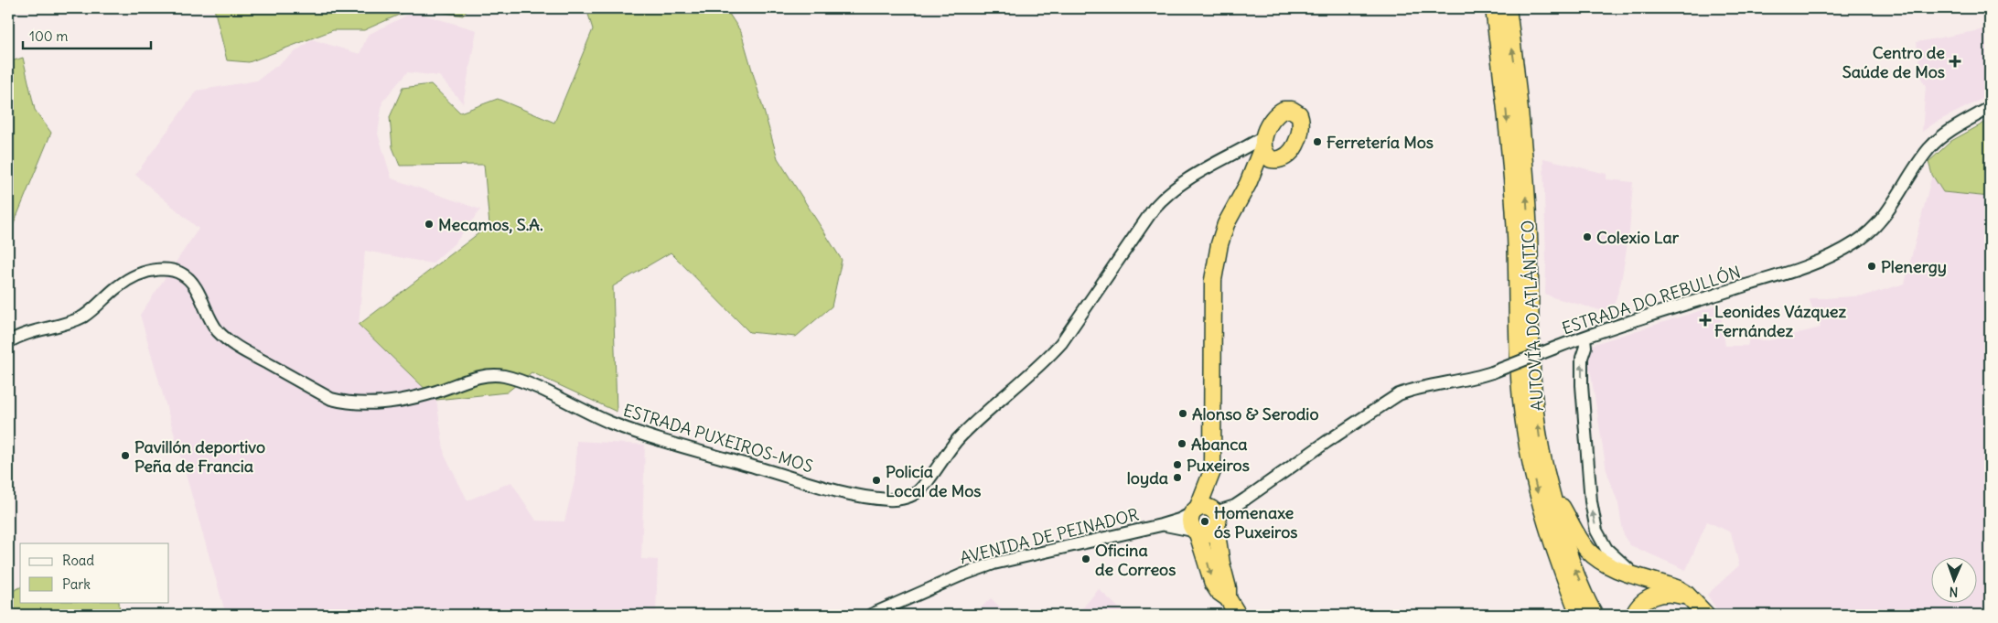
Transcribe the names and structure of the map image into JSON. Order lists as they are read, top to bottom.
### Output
{
  "streets": {
    "highway": ["AUTOVÍA DO ATLÁNTICO"],
    "street": ["ESTRADA DO REBULLÓN", "ESTRADA PUXEIROS-MOS", "AVENIDA DE PEINADOR"]
  },
  "crossings": [
    ["ESTRADA DO REBULLÓN", "AVENIDA DE PEINADOR"]
  ],
  "places": {
    "health": ["Centro de Saúde de Mos", "Leonides Vázquez Fernández"],
    "other": [
      "Ferretería Mos",
      "Mecamos, S.A.",
      "Colexio Lar",
      "Plenergy",
      "Alonso & Serodio",
      "Abanca",
      "Pavillón deportivo Peña de Francia",
      "Puxeiros",
      "loyda",
      "Policía Local de Mos",
      "Homenaxe ós Puxeiros",
      "Oficina de Correos"
    ]
  },
  "legend": ["Road", "Park"],
  "scale_bar": "100 m",
  "north": "bottom"
}
